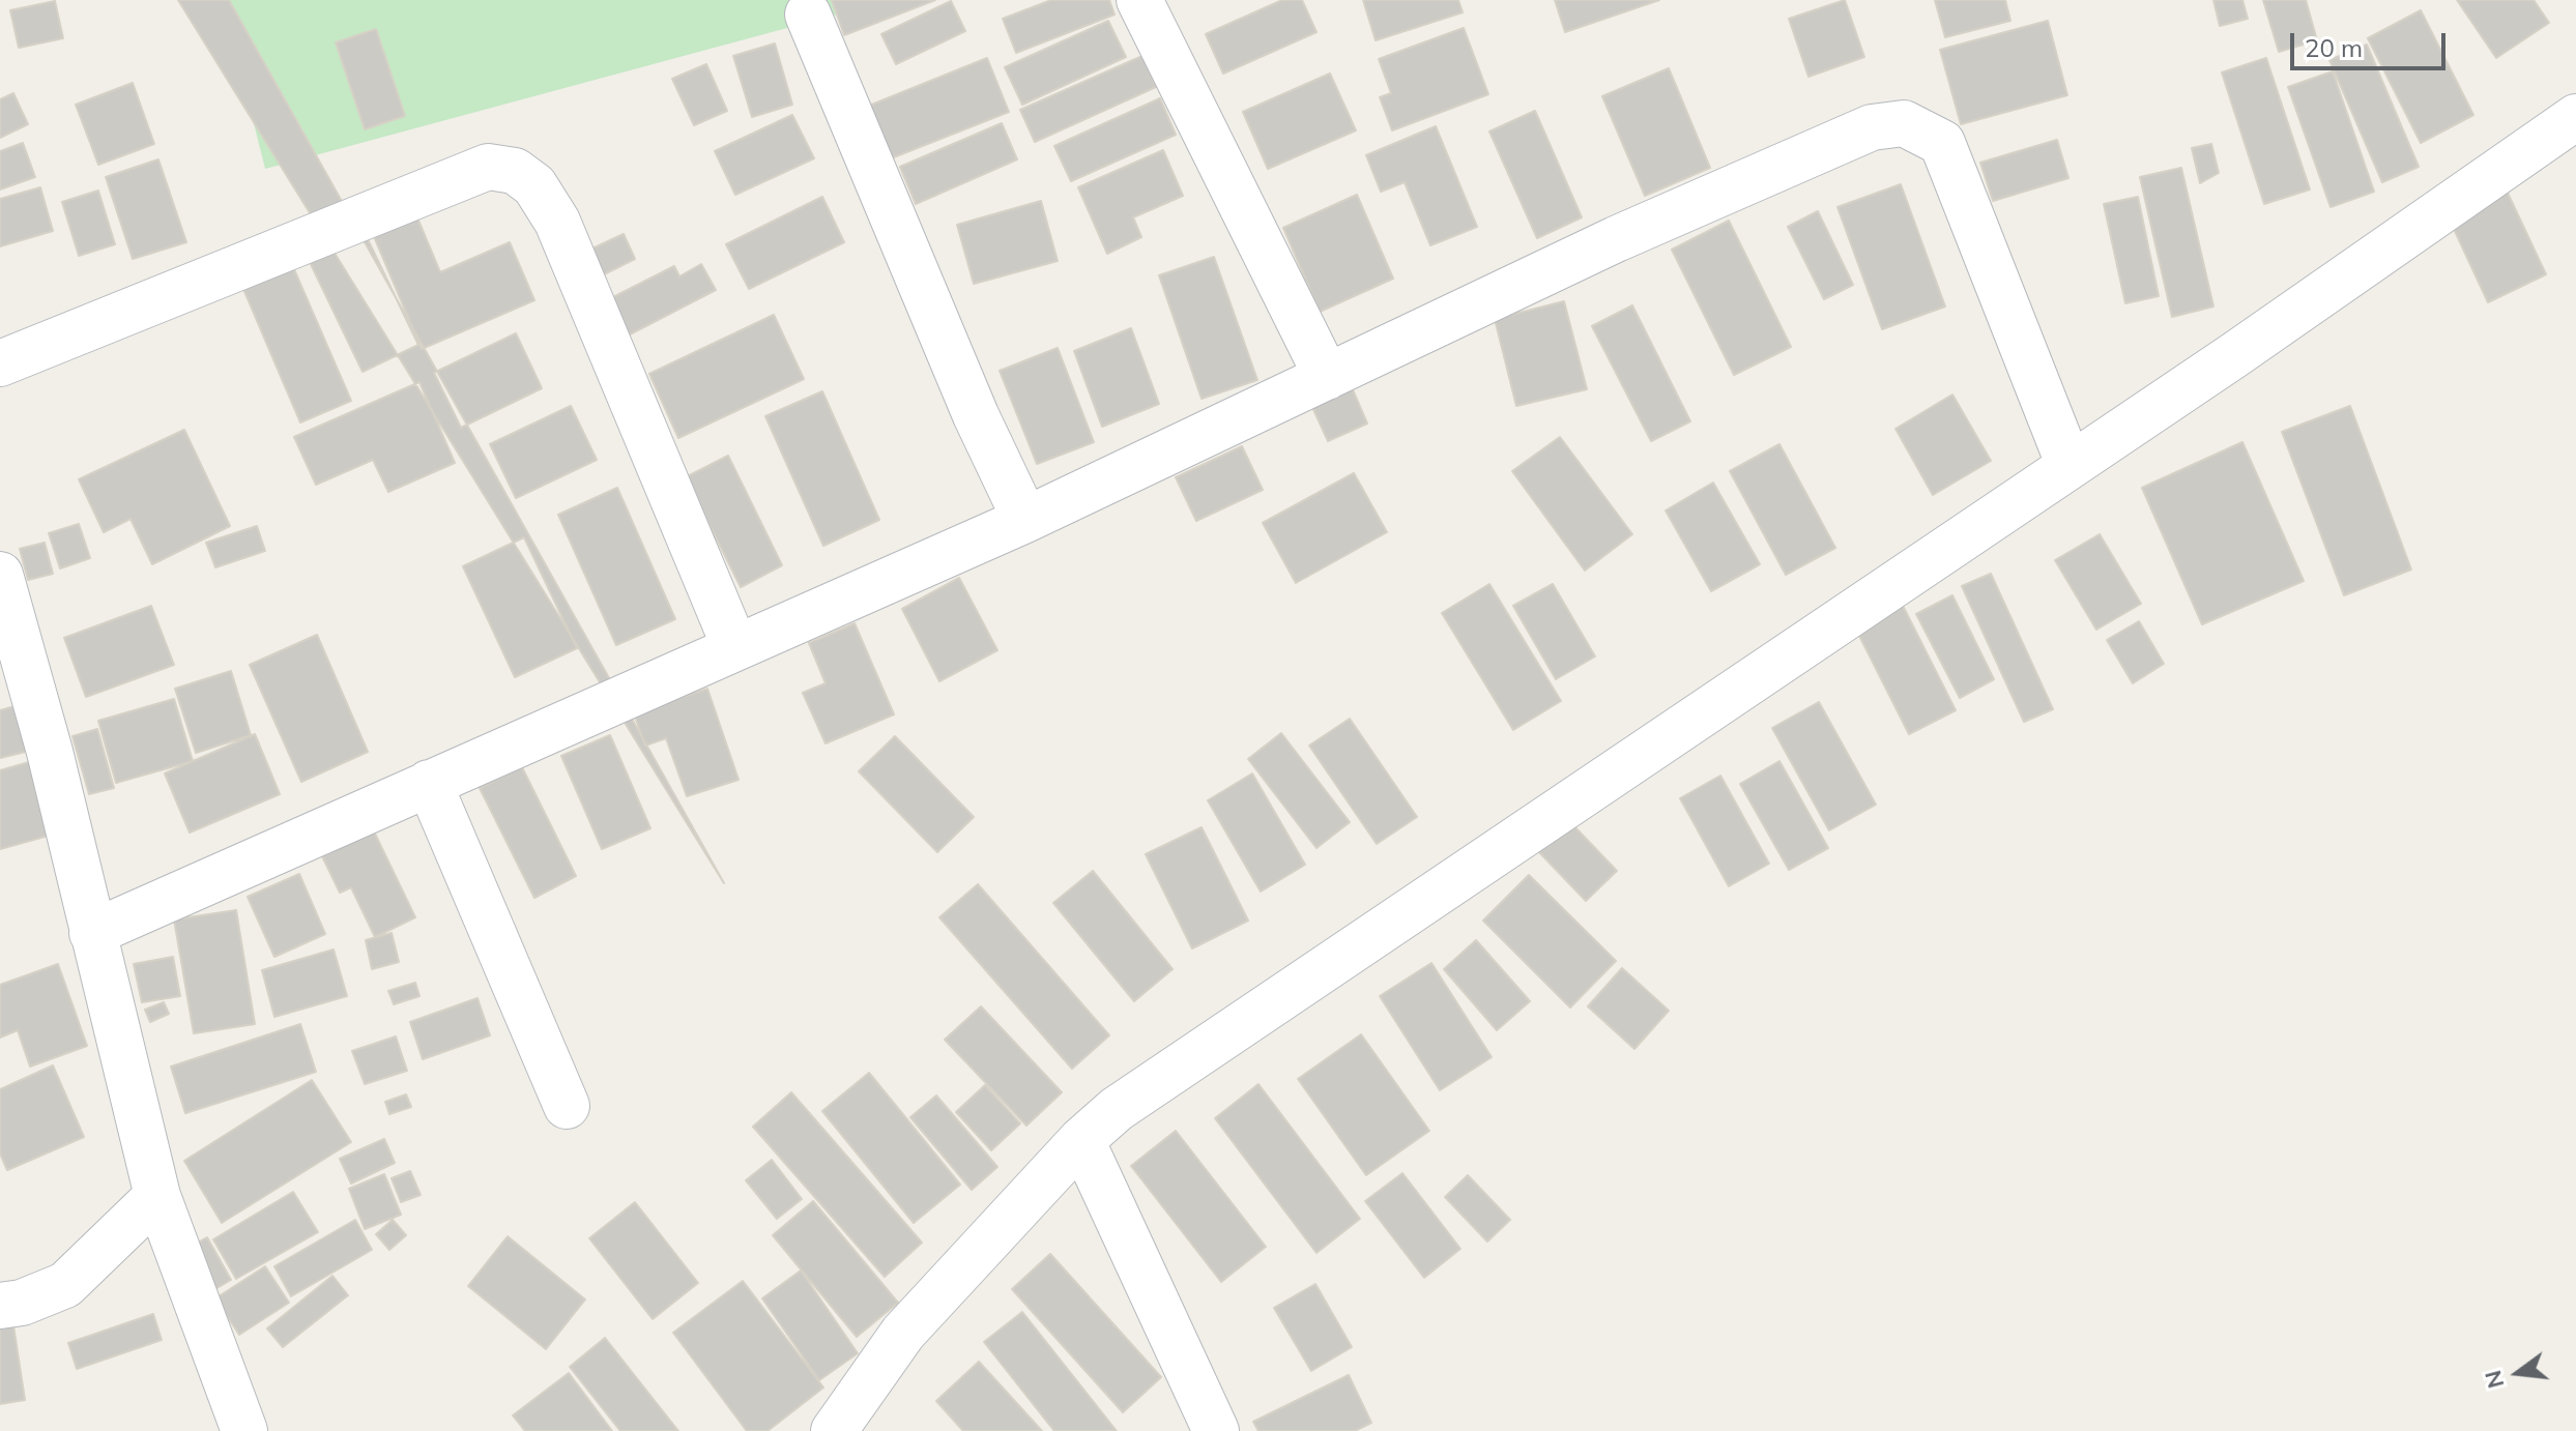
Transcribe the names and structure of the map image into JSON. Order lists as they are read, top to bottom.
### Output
{
  "scale_bar": "20 m",
  "north": "left"
}
